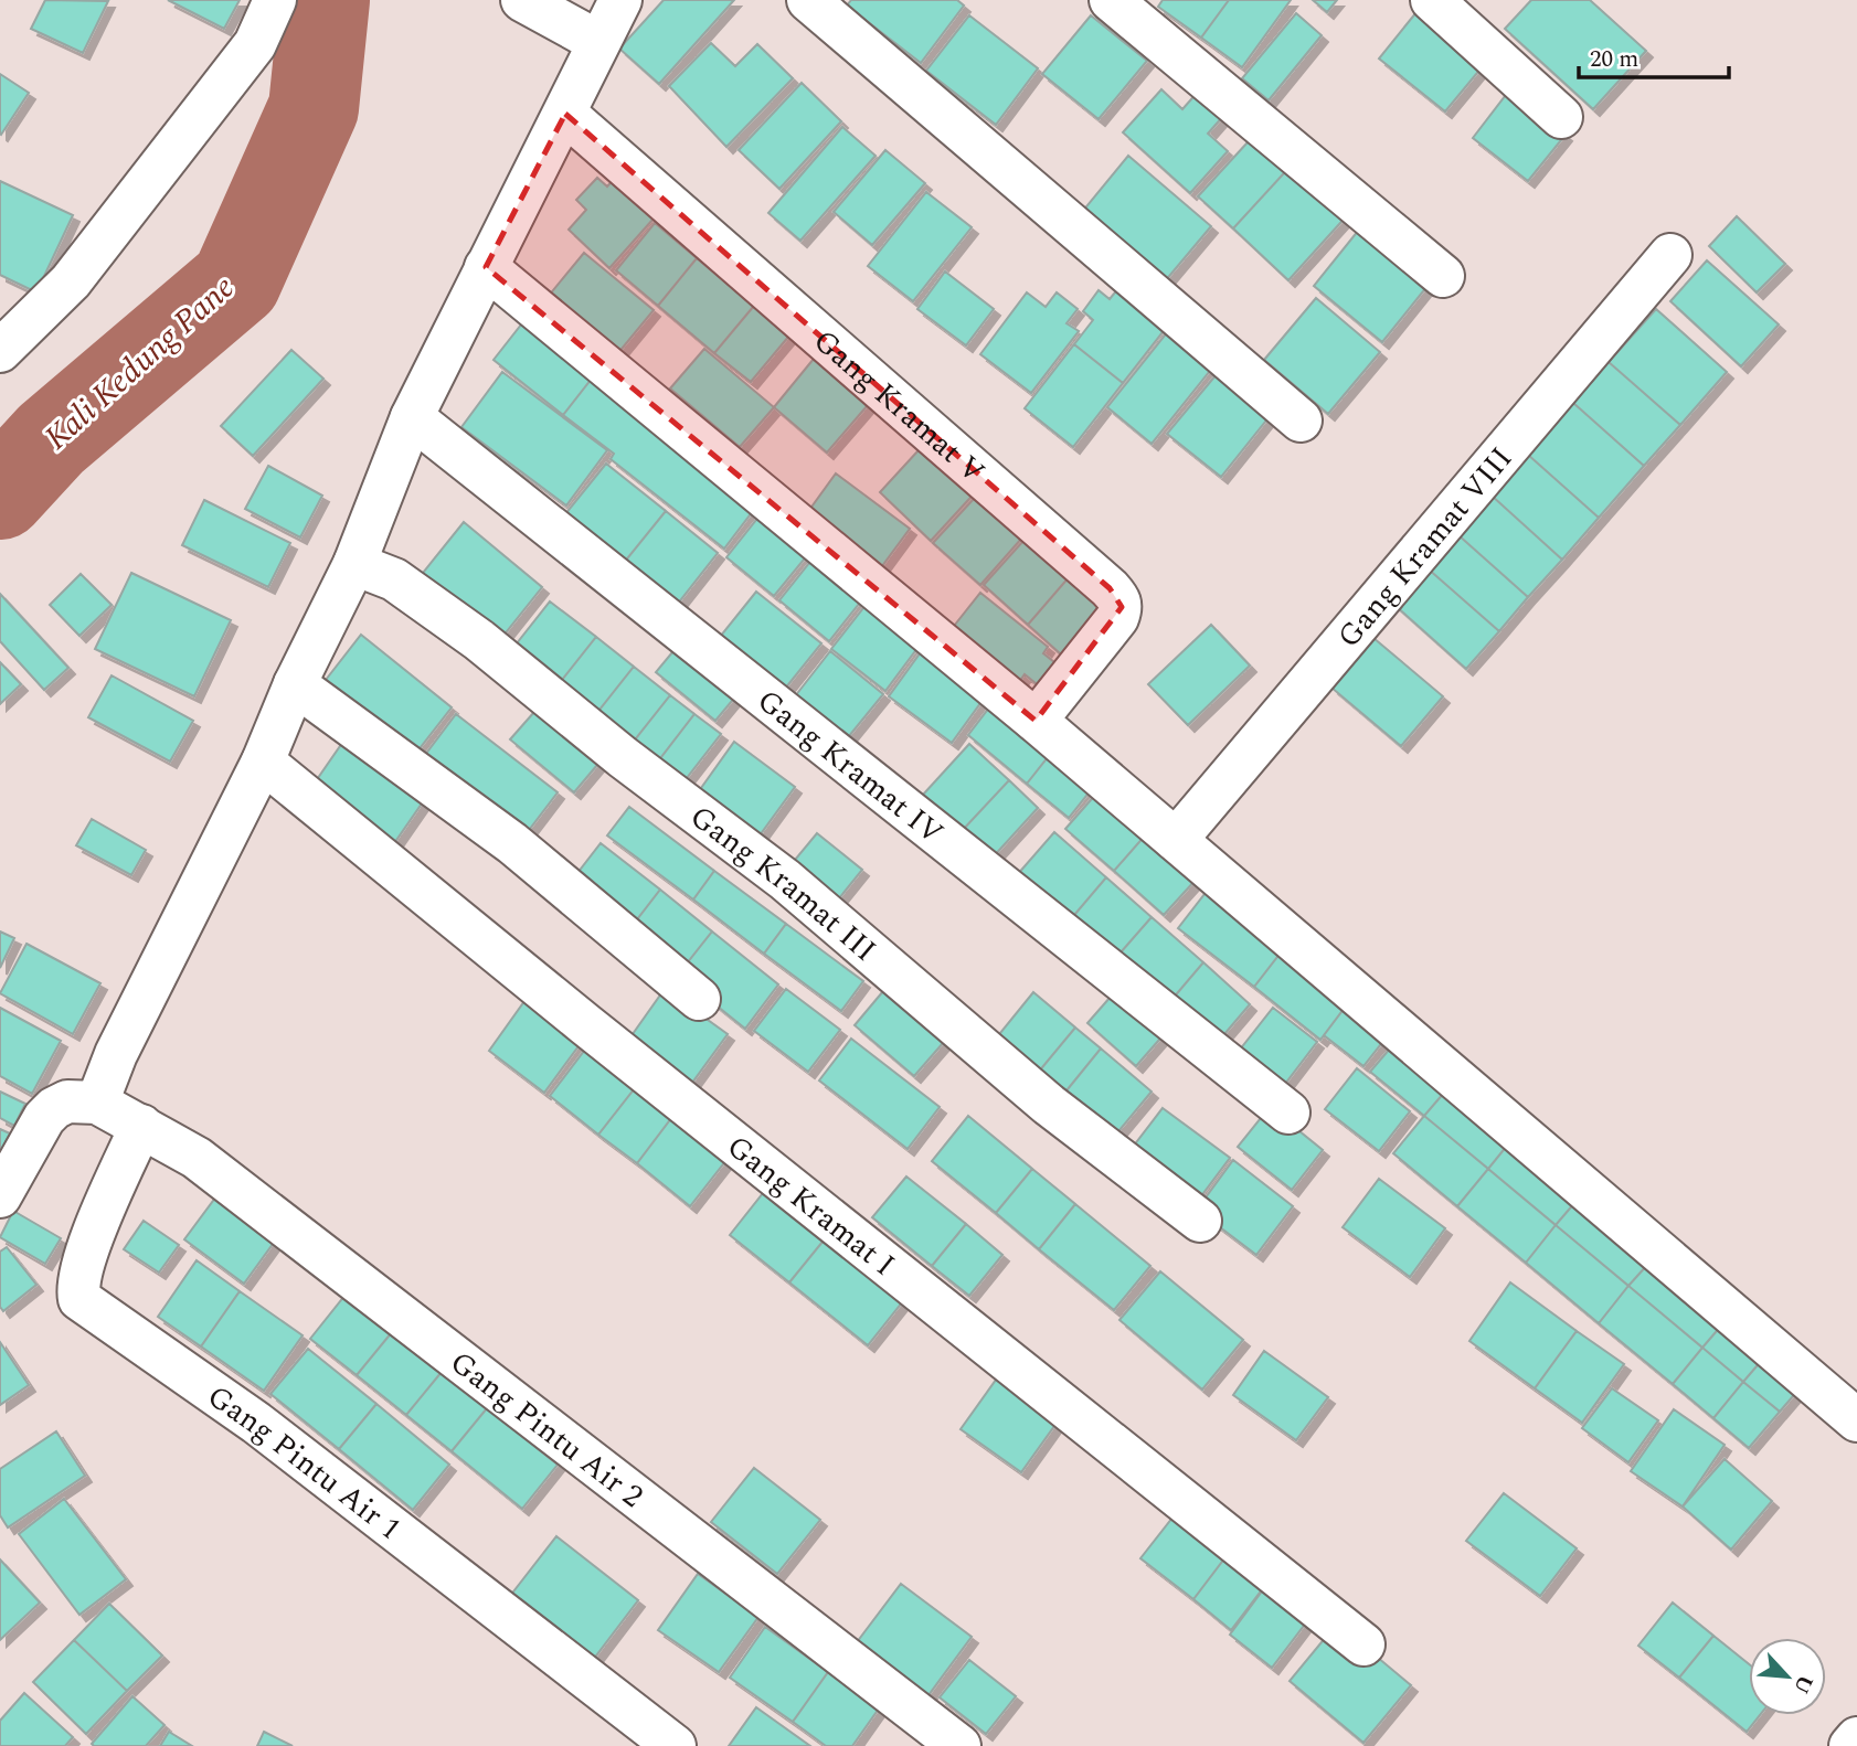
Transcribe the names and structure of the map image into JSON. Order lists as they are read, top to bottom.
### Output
{
  "streets": {
    "street": [
      "Gang Kramat V",
      "Gang Kramat VIII",
      "Gang Kramat IV",
      "Gang Kramat III",
      "Gang Kramat I",
      "Gang Pintu Air 2",
      "Gang Pintu Air 1"
    ]
  },
  "crossings": [
    ["Gang Pintu Air 2", "Gang Pintu Air 1"]
  ],
  "water": ["Kali Kedung Pane"],
  "scale_bar": "20 m",
  "north": "bottom right"
}
